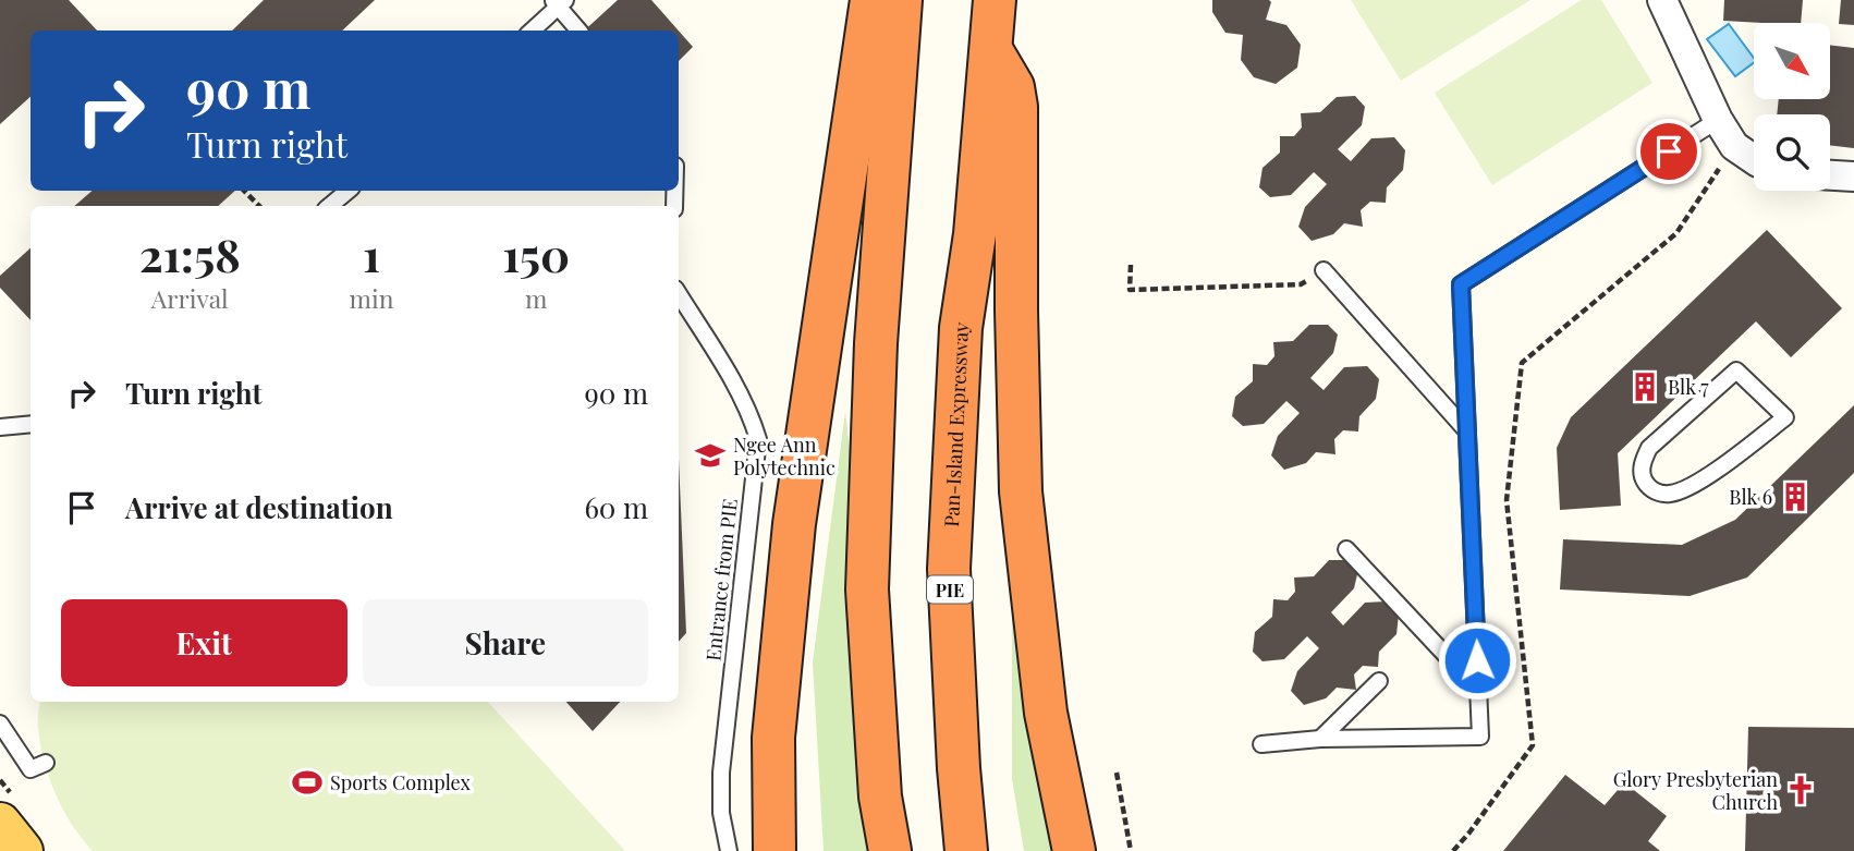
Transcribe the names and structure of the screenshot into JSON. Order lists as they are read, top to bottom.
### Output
{
  "streets": {
    "highway": ["Pan-Island Expressway", "PIE"],
    "lane": ["Entrance from PIE"]
  },
  "places": {
    "building": ["Blk 7", "Blk 6"],
    "school or university": ["Ngee Ann Polytechnic"],
    "sports": ["Sports Complex"],
    "church": ["Glory Presbyterian Church"]
  },
  "north": "bottom right",
  "page": {
    "turn": ["90 m", "Turn right"],
    "eta": [
      "21:58",
      "Arrival",
      "1",
      "min",
      "150",
      "m"
    ],
    "list": [
      {
        "name": "Turn right",
        "value": "90 m"
      },
      {
        "name": "Arrive at destination",
        "value": "60 m"
      }
    ],
    "buttons": ["Exit", "Share"]
  }
}
